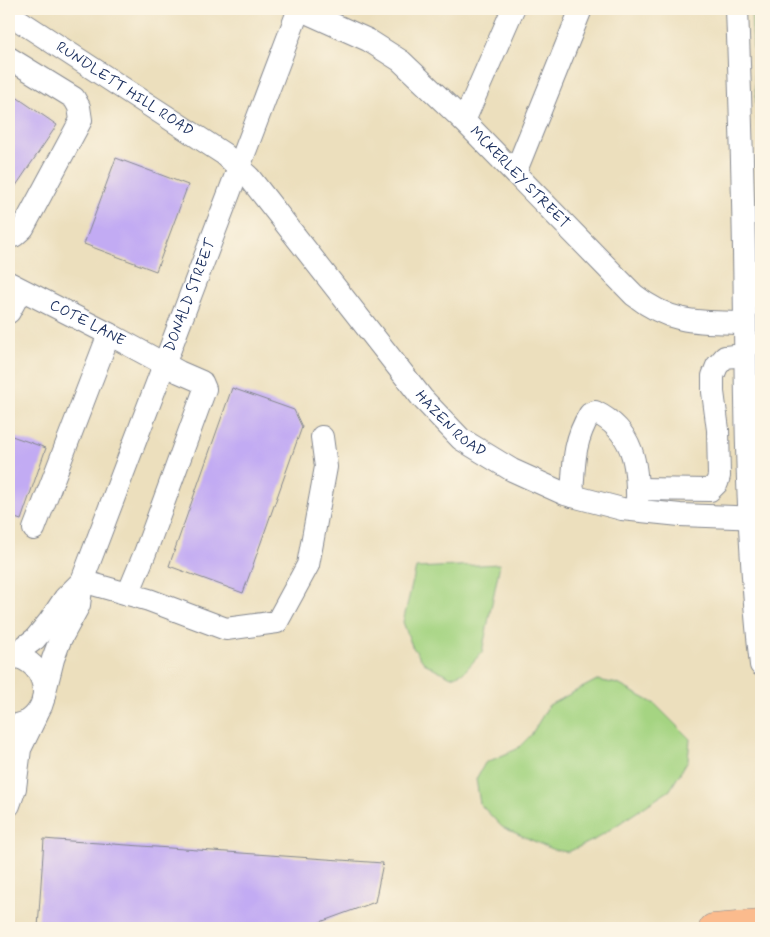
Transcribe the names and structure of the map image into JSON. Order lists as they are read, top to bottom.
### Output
{
  "streets": {
    "street": [
      "RUNDLETT HILL ROAD",
      "MCKERLEY STREET",
      "DONALD STREET",
      "COTE LANE",
      "HAZEN ROAD"
    ]
  },
  "crossings": [
    ["RUNDLETT HILL ROAD", "DONALD STREET"],
    ["RUNDLETT HILL ROAD", "HAZEN ROAD"],
    ["MCKERLEY STREET", "DONALD STREET"],
    ["DONALD STREET", "COTE LANE"],
    ["DONALD STREET", "HAZEN ROAD"]
  ]
}
